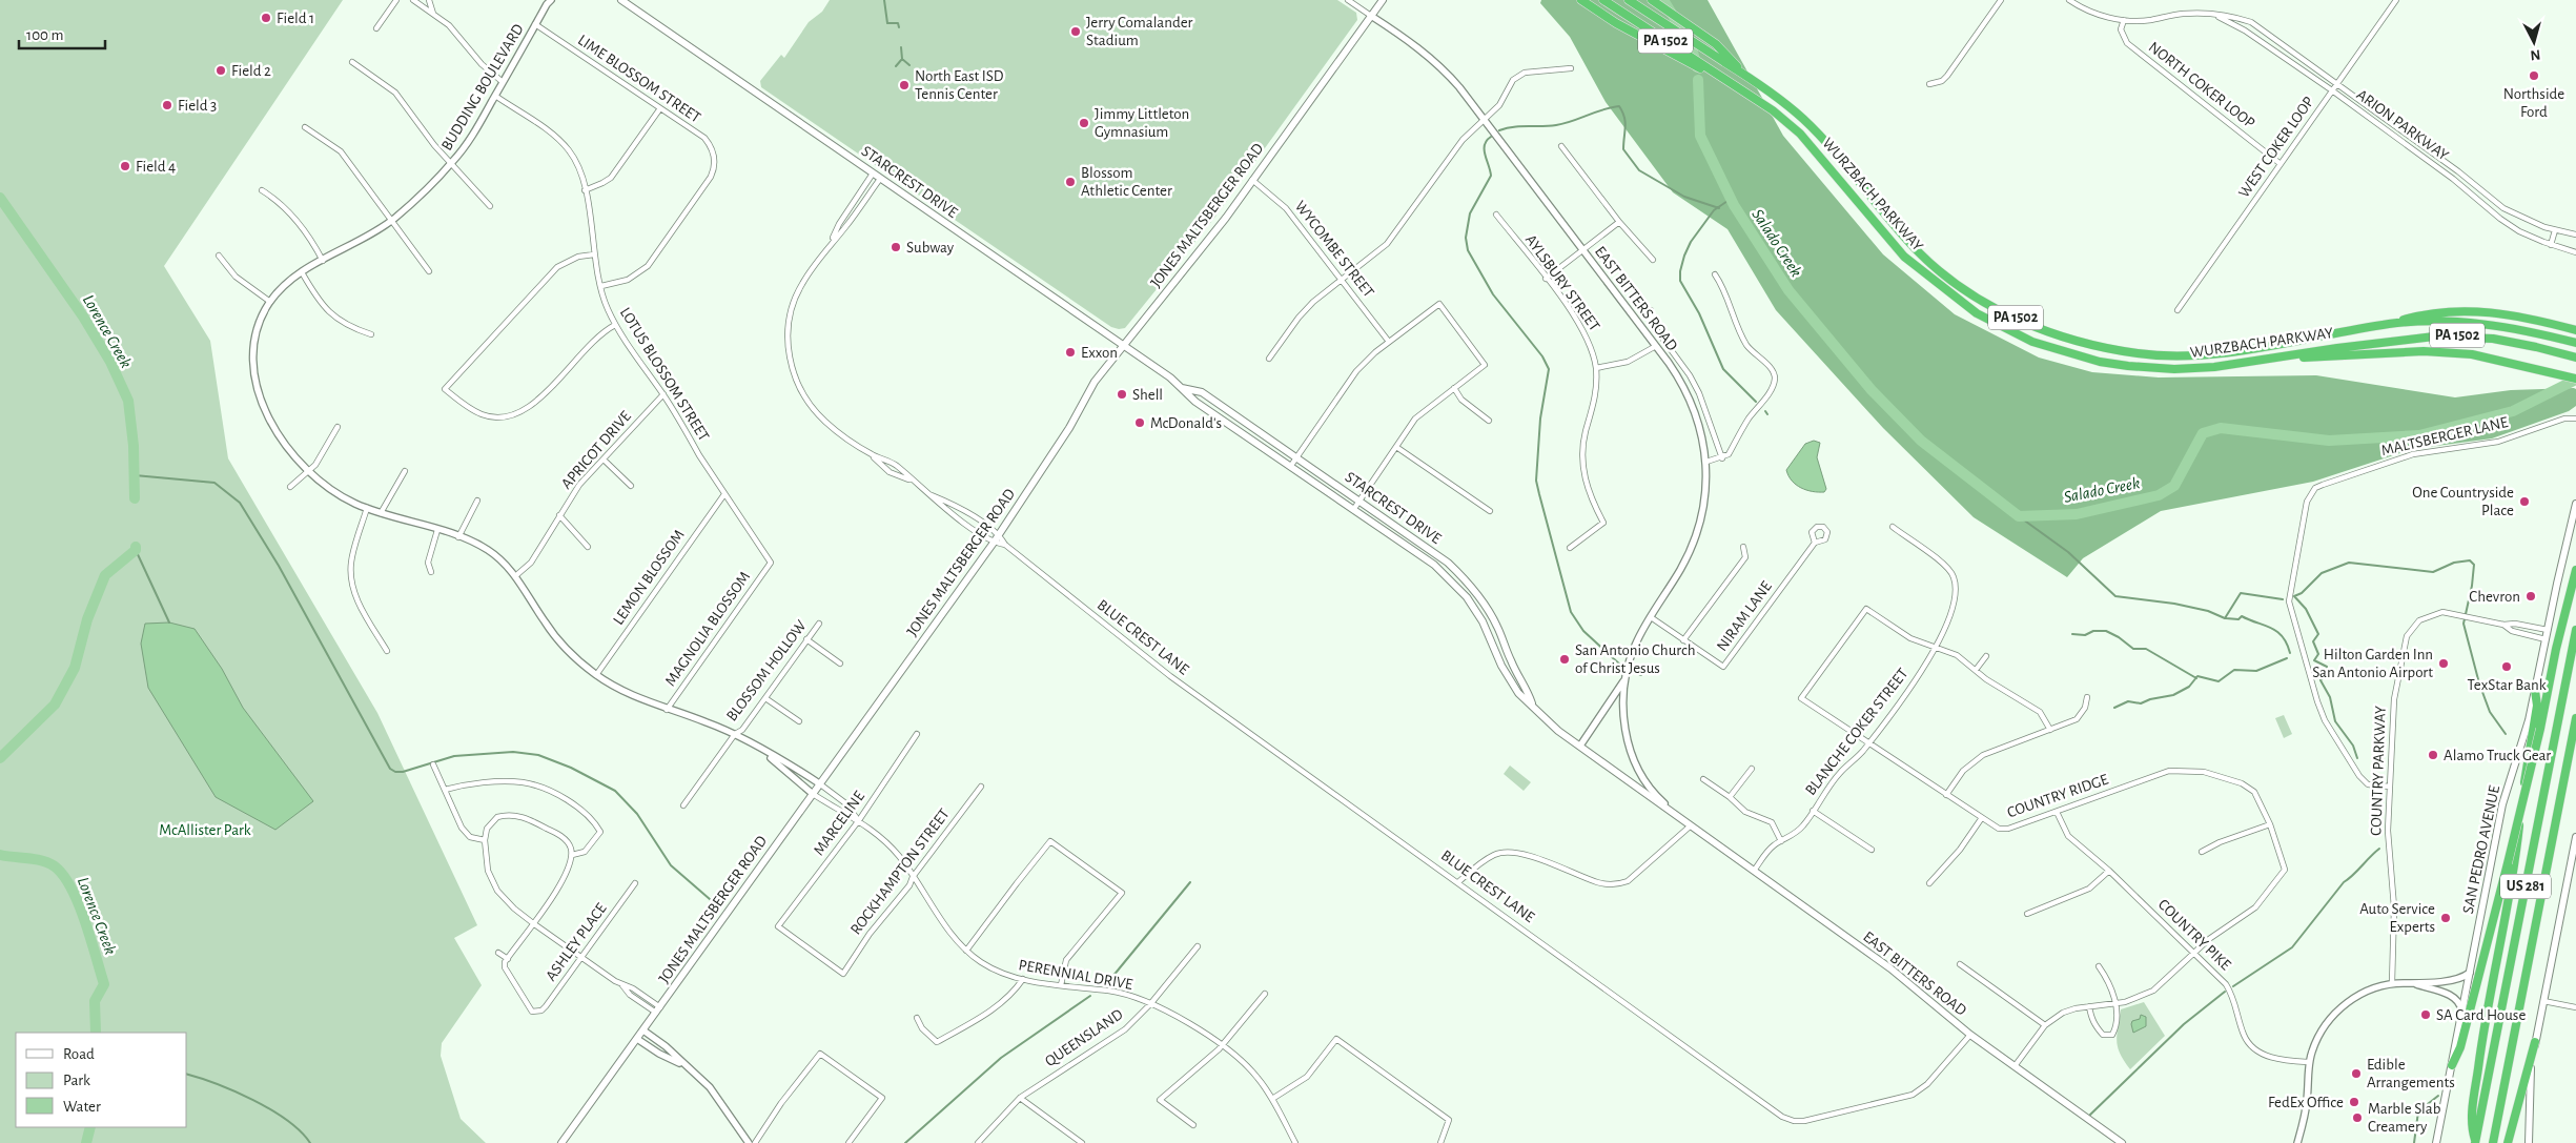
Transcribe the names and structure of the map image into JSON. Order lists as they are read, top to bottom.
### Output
{
  "streets": {
    "highway": ["PA 1502", "WURZBACH PARKWAY", "US 281"],
    "main road": [
      "STARCREST DRIVE",
      "JONES MALTSBERGER ROAD",
      "EAST BITTERS ROAD",
      "SAN PEDRO AVENUE"
    ],
    "street": [
      "LIME BLOSSOM STREET",
      "NORTH COKER LOOP",
      "BUDDING BOULEVARD",
      "ARION PARKWAY",
      "WEST COKER LOOP",
      "WYCOMBE STREET",
      "AYLSBURY STREET",
      "LOTUS BLOSSOM STREET",
      "MALTSBERGER LANE",
      "APRICOT DRIVE",
      "LEMON BLOSSOM",
      "NIRAM LANE",
      "MAGNOLIA BLOSSOM",
      "BLUE CREST LANE",
      "BLOSSOM HOLLOW",
      "BLANCHE COKER STREET",
      "COUNTRY PARKWAY",
      "COUNTRY RIDGE",
      "MARCELINE",
      "ROCKHAMPTON STREET",
      "COUNTRY PIKE",
      "ASHLEY PLACE",
      "PERENNIAL DRIVE",
      "QUEENSLAND"
    ]
  },
  "crossings": [
    ["LIME BLOSSOM STREET", "BUDDING BOULEVARD"],
    ["LIME BLOSSOM STREET", "LOTUS BLOSSOM STREET"],
    ["NORTH COKER LOOP", "ARION PARKWAY"],
    ["NORTH COKER LOOP", "WEST COKER LOOP"],
    ["BUDDING BOULEVARD", "JONES MALTSBERGER ROAD"],
    ["BUDDING BOULEVARD", "LOTUS BLOSSOM STREET"],
    ["BUDDING BOULEVARD", "APRICOT DRIVE"],
    ["BUDDING BOULEVARD", "LEMON BLOSSOM"],
    ["BUDDING BOULEVARD", "MAGNOLIA BLOSSOM"],
    ["BUDDING BOULEVARD", "BLOSSOM HOLLOW"],
    ["BUDDING BOULEVARD", "PERENNIAL DRIVE"],
    ["ARION PARKWAY", "WEST COKER LOOP"],
    ["STARCREST DRIVE", "JONES MALTSBERGER ROAD"],
    ["STARCREST DRIVE", "EAST BITTERS ROAD"],
    ["STARCREST DRIVE", "BLUE CREST LANE"],
    ["JONES MALTSBERGER ROAD", "WYCOMBE STREET"],
    ["JONES MALTSBERGER ROAD", "EAST BITTERS ROAD"],
    ["JONES MALTSBERGER ROAD", "BLUE CREST LANE"],
    ["JONES MALTSBERGER ROAD", "PERENNIAL DRIVE"],
    ["EAST BITTERS ROAD", "BLUE CREST LANE"],
    ["EAST BITTERS ROAD", "BLANCHE COKER STREET"],
    ["LOTUS BLOSSOM STREET", "APRICOT DRIVE"],
    ["LOTUS BLOSSOM STREET", "LEMON BLOSSOM"],
    ["LOTUS BLOSSOM STREET", "MAGNOLIA BLOSSOM"],
    ["MALTSBERGER LANE", "COUNTRY PARKWAY"],
    ["BLANCHE COKER STREET", "COUNTRY RIDGE"],
    ["COUNTRY PARKWAY", "SAN PEDRO AVENUE"],
    ["COUNTRY RIDGE", "COUNTRY PIKE"],
    ["MARCELINE", "ROCKHAMPTON STREET"],
    ["MARCELINE", "PERENNIAL DRIVE"],
    ["ROCKHAMPTON STREET", "PERENNIAL DRIVE"],
    ["PERENNIAL DRIVE", "QUEENSLAND"]
  ],
  "water": ["Salado Creek", "Lorence Creek"],
  "parks": ["McAllister Park"],
  "places": [
    "Field 1",
    "Jerry Comalander Stadium",
    "Field 2",
    "Northside Ford",
    "North East ISD Tennis Center",
    "Field 3",
    "Jimmy Littleton Gymnasium",
    "Field 4",
    "Blossom Athletic Center",
    "Subway",
    "Exxon",
    "Shell",
    "McDonald's",
    "One Countryside Place",
    "Chevron",
    "San Antonio Church of Christ Jesus",
    "Hilton Garden Inn San Antonio Airport",
    "TexStar Bank",
    "Alamo Truck Gear",
    "Auto Service Experts",
    "SA Card House",
    "Edible Arrangements",
    "FedEx Office",
    "Marble Slab Creamery"
  ],
  "legend": ["Road", "Park", "Water"],
  "scale_bar": "100 m",
  "north": "bottom"
}
